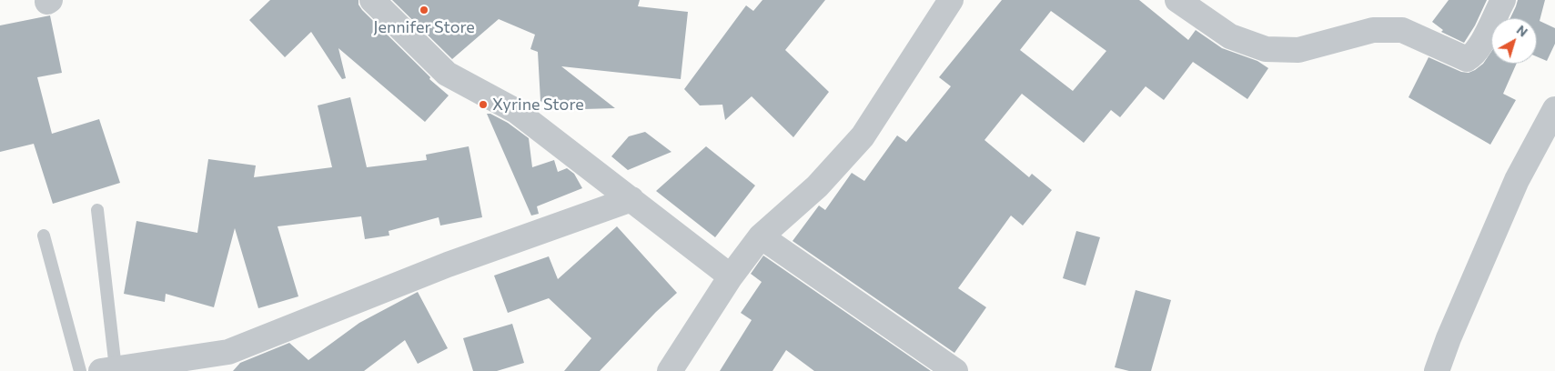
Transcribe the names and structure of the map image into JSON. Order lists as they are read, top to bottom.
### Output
{
  "places": ["Jennifer Store", "Xyrine Store"],
  "north": "top right"
}
